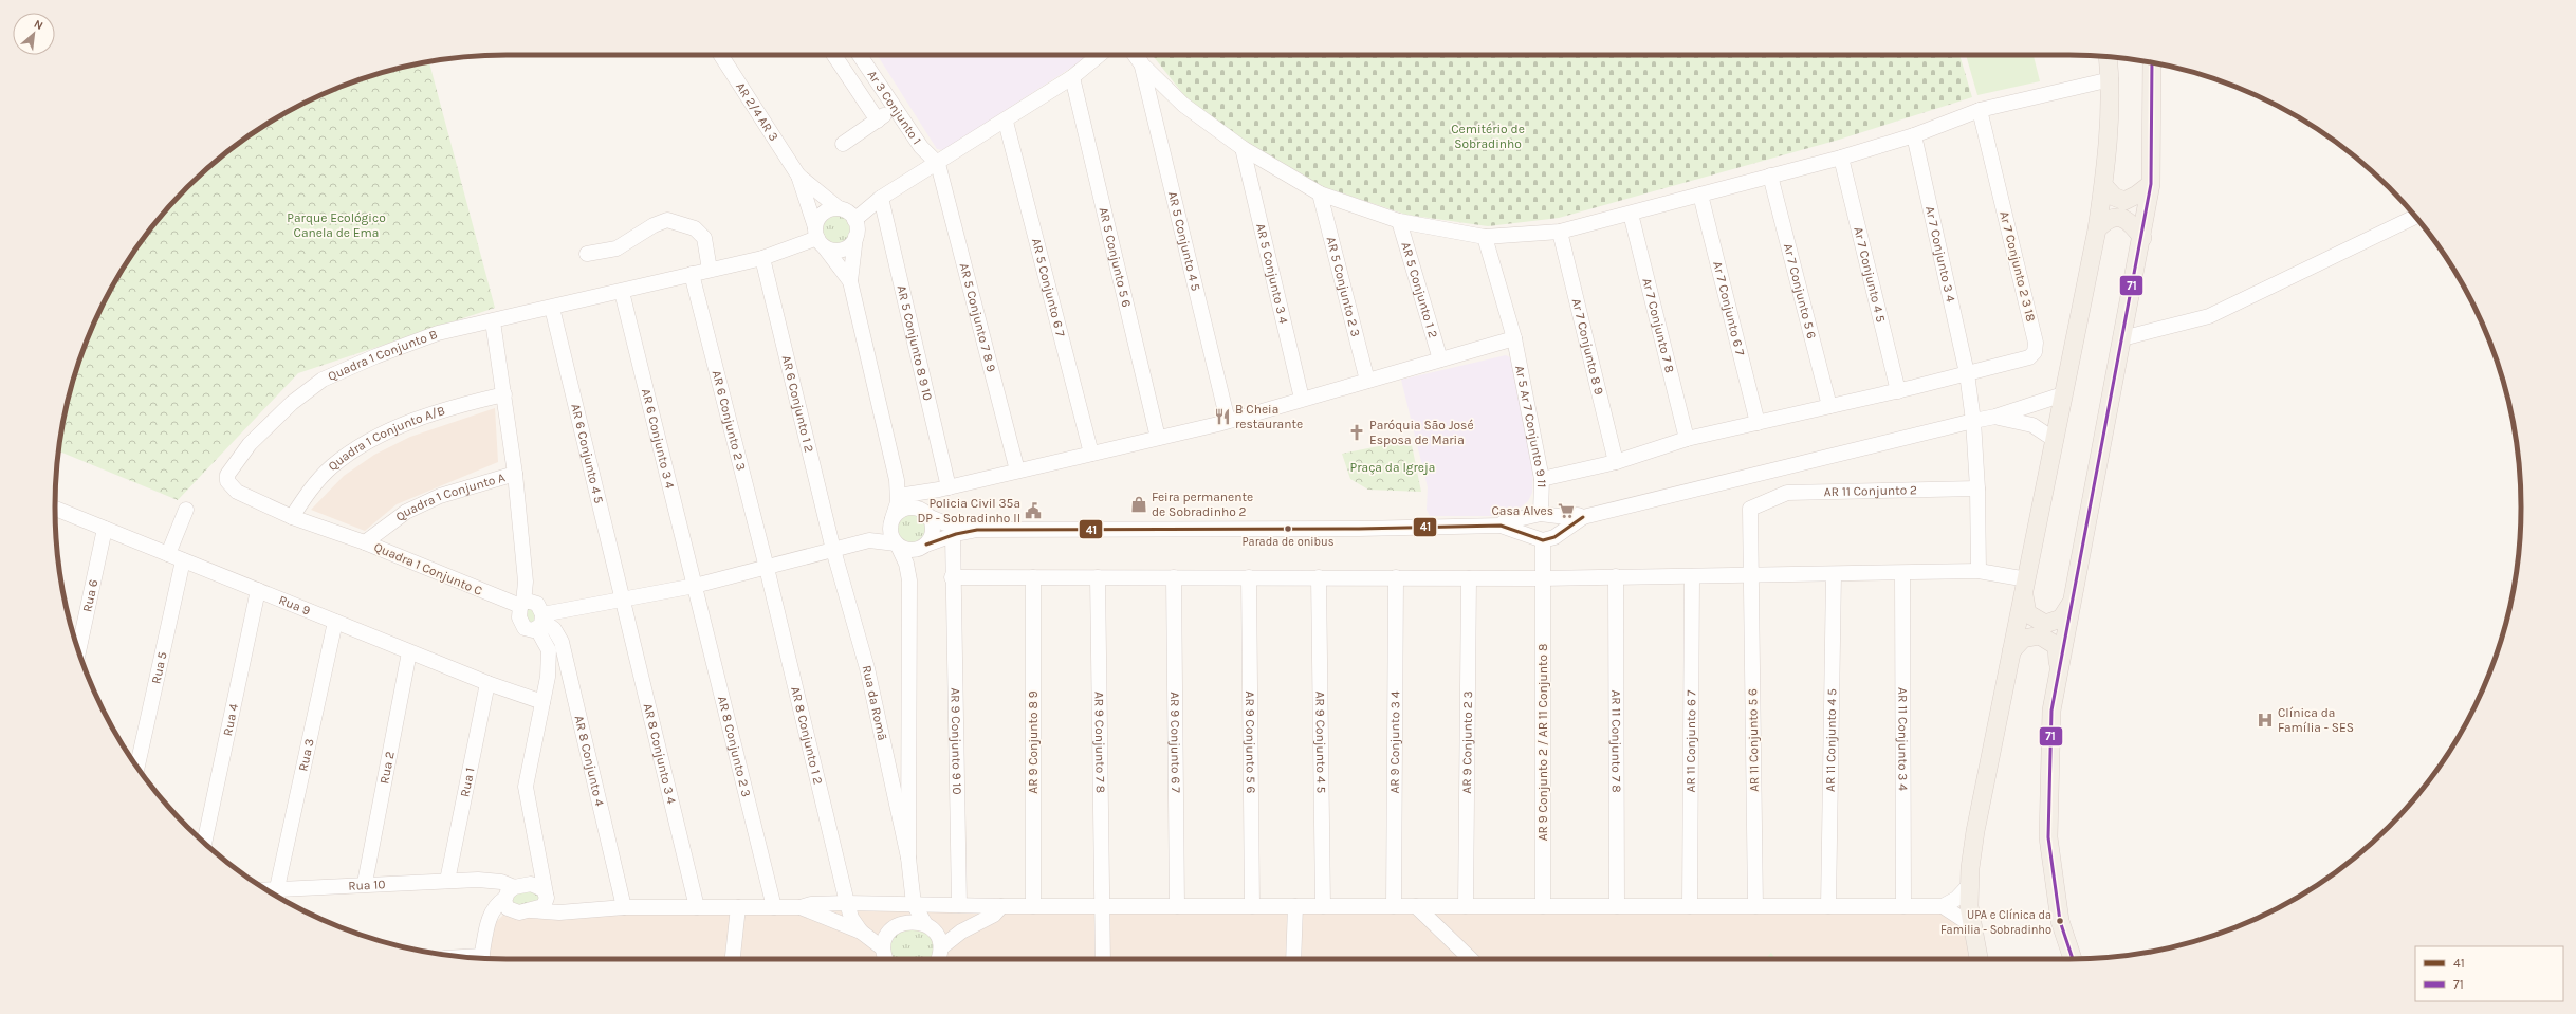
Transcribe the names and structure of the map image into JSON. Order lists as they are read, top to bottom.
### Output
{
  "streets": {
    "street": [
      "Ar 3 Conjunto 1",
      "AR 2/4 AR 3",
      "AR 5 Conjunto 4 5",
      "Ar 7 Conjunto 3 4",
      "AR 5 Conjunto 5 6",
      "Ar 7 Conjunto 2 3 18",
      "AR 5 Conjunto 3 4",
      "Ar 7 Conjunto 4 5",
      "AR 5 Conjunto 6 7",
      "AR 5 Conjunto 2 3",
      "AR 5 Conjunto 1 2",
      "Ar 7 Conjunto 5 6",
      "Ar 7 Conjunto 6 7",
      "AR 5 Conjunto 7 8 9",
      "Ar 7 Conjunto 7 8",
      "AR 5 Conjunto 8 9 10",
      "Ar 7 Conjunto 8 9",
      "Quadra 1 Conjunto B",
      "AR 6 Conjunto 1 2",
      "AR 6 Conjunto 2 3",
      "Ar 5 Ar 7 Conjunto 9 11",
      "AR 6 Conjunto 3 4",
      "Quadra 1 Conjunto A/B",
      "AR 6 Conjunto 4 5",
      "AR 11 Conjunto 2",
      "Quadra 1 Conjunto A",
      "Quadra 1 Conjunto C",
      "Rua 6",
      "Rua 9",
      "Rua 5",
      "Rua da Romã",
      "Rua 4",
      "AR 8 Conjunto 1 2",
      "AR 11 Conjunto 3 4",
      "AR 11 Conjunto 5 6",
      "AR 11 Conjunto 4 5",
      "AR 9 Conjunto 9 10",
      "AR 11 Conjunto 7 8",
      "AR 11 Conjunto 6 7",
      "AR 9 Conjunto 8 9",
      "AR 9 Conjunto 7 8",
      "AR 9 Conjunto 6 7",
      "AR 9 Conjunto 5 6",
      "AR 9 Conjunto 4 5",
      "AR 9 Conjunto 3 4",
      "AR 9 Conjunto 2 3",
      "AR 9 Conjunto 2 / AR 11 Conjunto 8",
      "AR 8 Conjunto 2 3",
      "AR 8 Conjunto 3 4",
      "Rua 3",
      "AR 8 Conjunto 4",
      "Rua 2",
      "Rua 1",
      "Rua 10"
    ]
  },
  "crossings": [
    ["Ar 3 Conjunto 1", "AR 5 Conjunto 7 8 9"],
    ["Ar 7 Conjunto 3 4", "Ar 7 Conjunto 2 3 18"],
    ["Ar 7 Conjunto 3 4", "AR 11 Conjunto 2"],
    ["Quadra 1 Conjunto B", "AR 6 Conjunto 1 2"],
    ["Quadra 1 Conjunto B", "AR 6 Conjunto 2 3"],
    ["Quadra 1 Conjunto B", "AR 6 Conjunto 3 4"],
    ["Quadra 1 Conjunto B", "AR 6 Conjunto 4 5"],
    ["Quadra 1 Conjunto B", "Quadra 1 Conjunto C"],
    ["AR 6 Conjunto 1 2", "Rua da Romã"],
    ["AR 6 Conjunto 2 3", "AR 8 Conjunto 1 2"],
    ["AR 6 Conjunto 3 4", "AR 8 Conjunto 2 3"],
    ["Quadra 1 Conjunto A/B", "Quadra 1 Conjunto A"],
    ["Quadra 1 Conjunto A/B", "Quadra 1 Conjunto C"],
    ["AR 6 Conjunto 4 5", "AR 8 Conjunto 3 4"],
    ["AR 11 Conjunto 2", "AR 11 Conjunto 5 6"],
    ["Quadra 1 Conjunto A", "Quadra 1 Conjunto C"],
    ["Quadra 1 Conjunto C", "AR 8 Conjunto 4"],
    ["Rua 6", "Rua 9"],
    ["Rua 9", "Rua 5"],
    ["Rua 9", "Rua 4"],
    ["Rua 9", "Rua 3"],
    ["Rua 9", "Rua 2"],
    ["Rua 9", "Rua 1"],
    ["Rua 3", "Rua 10"],
    ["Rua 2", "Rua 10"],
    ["Rua 1", "Rua 10"]
  ],
  "parks": ["Cemitério de Sobradinho", "Parque Ecológico Canela de Ema", "Praça da Igreja"],
  "places": {
    "restaurant": ["B Cheia restaurante"],
    "church": ["Paróquia São José Esposa de Maria"],
    "shop": ["Feira permanente de Sobradinho 2"],
    "public building": ["Policia Civil 35a DP - Sobradinho II"],
    "supermarket": ["Casa Alves"],
    "other": ["Parada de onibus", "UPA e Clínica da Familia - Sobradinho"],
    "hospital": ["Clínica da Família - SES"]
  },
  "lines": ["transit line 71", "transit line 41"],
  "legend": ["41", "71"],
  "north": "top right"
}
